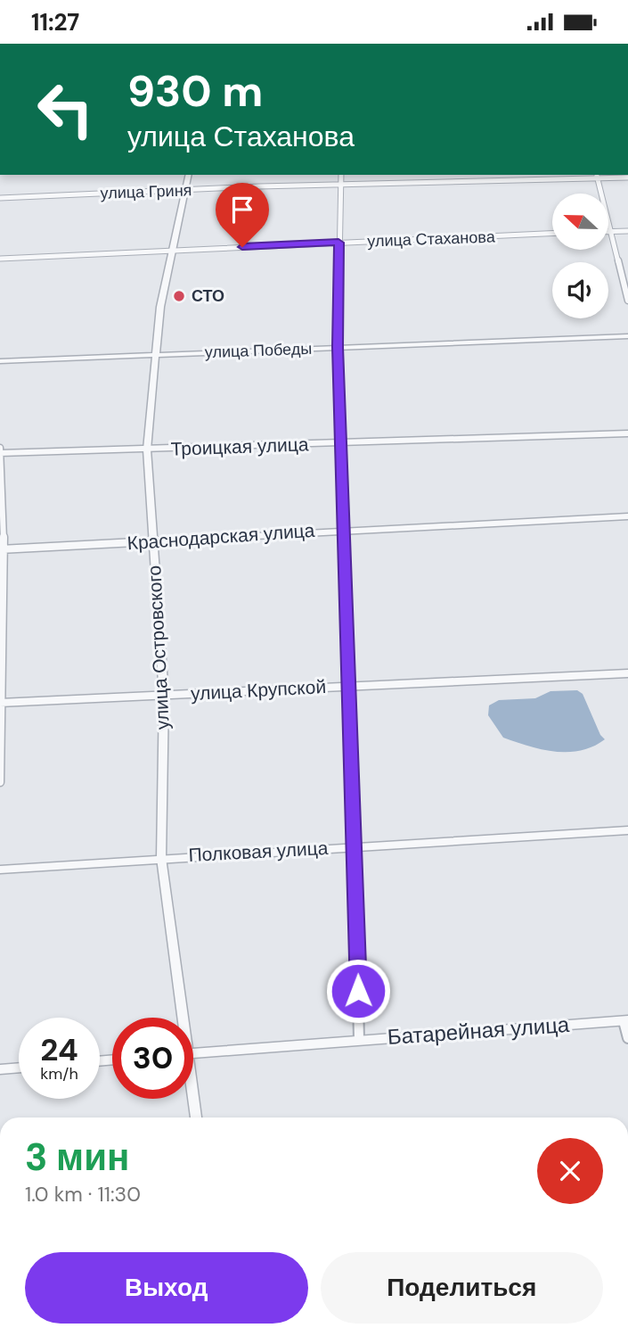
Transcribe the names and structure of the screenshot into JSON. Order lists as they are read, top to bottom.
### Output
{
  "streets": {
    "street": [
      "улица Гриня",
      "улица Стаханова",
      "улица Победы",
      "Троицкая улица",
      "Краснодарская улица",
      "улица Островского",
      "улица Крупской",
      "Полковая улица",
      "Батарейная улица"
    ]
  },
  "crossings": [
    ["улица Гриня", "улица Островского"],
    ["улица Стаханова", "улица Островского"],
    ["улица Победы", "улица Островского"],
    ["Троицкая улица", "улица Островского"],
    ["Краснодарская улица", "улица Островского"],
    ["улица Островского", "улица Крупской"],
    ["улица Островского", "Полковая улица"]
  ],
  "places": ["СТО"],
  "north": "left",
  "page": {
    "status": "11:27",
    "turn": ["930 m", "улица Стаханова"],
    "speed": "24 km/h",
    "limit": "30",
    "heading": ["3 мин", "1.0 km · 11:30"],
    "buttons": ["Выход", "Поделиться"]
  }
}
